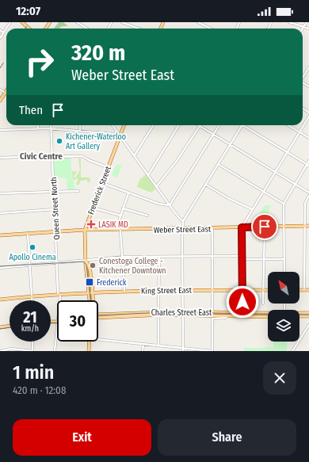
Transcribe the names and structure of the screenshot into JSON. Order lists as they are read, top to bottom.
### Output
{
  "streets": {
    "main road": [
      "Frederick Street",
      "Weber Street East",
      "King Street East",
      "Charles Street East"
    ],
    "street": ["Queen Street North"]
  },
  "crossings": [
    ["Frederick Street", "Weber Street East"],
    ["Frederick Street", "King Street East"],
    ["Queen Street North", "Weber Street East"],
    ["Queen Street North", "King Street East"]
  ],
  "districts": ["Civic Centre"],
  "places": {
    "other": ["Kichener-Waterloo Art Gallery", "Apollo Cinema", "Conestoga College - Kitchener Downtown"],
    "health": ["LASIK MD"],
    "transit": ["Frederick"]
  },
  "north": "top left",
  "page": {
    "status": "12:07",
    "turn": ["320 m", "Weber Street East"],
    "then": "Then",
    "speed": "21 km/h",
    "limit": "30",
    "heading": ["1 min", "420 m · 12:08"],
    "buttons": ["Exit", "Share"]
  }
}
